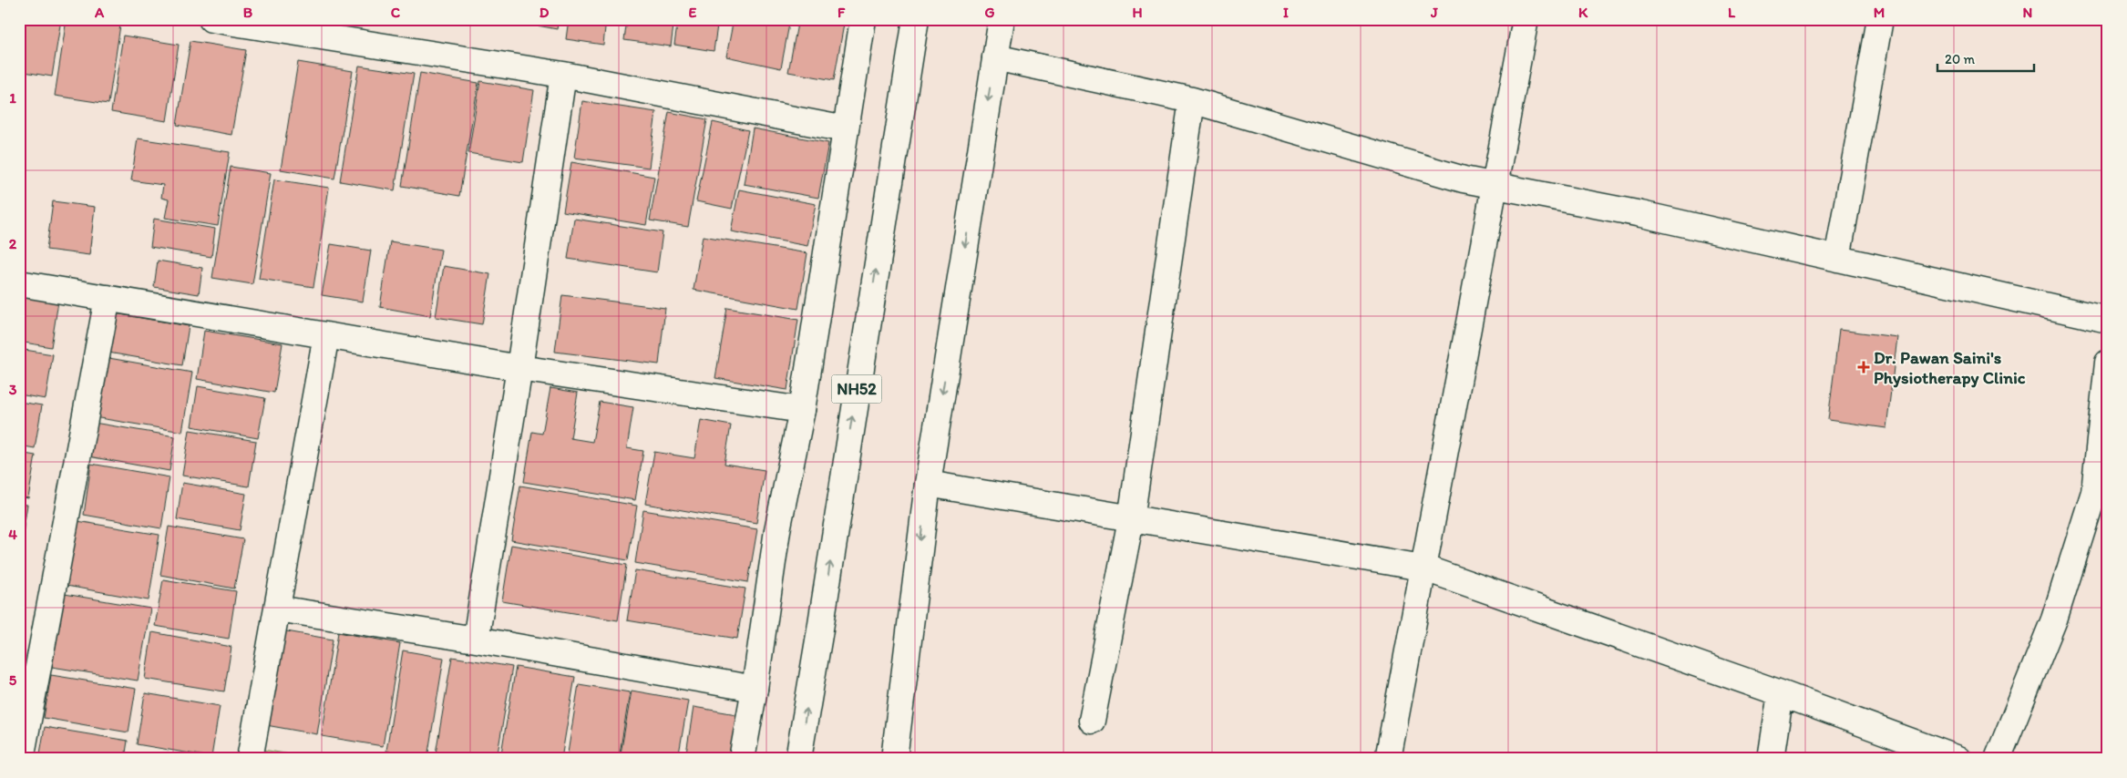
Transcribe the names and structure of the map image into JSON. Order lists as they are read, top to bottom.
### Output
{
  "streets": {
    "main road": ["NH52"]
  },
  "places": {
    "health": ["Dr. Pawan Saini's Physiotherapy Clinic"]
  },
  "scale_bar": "20 m",
  "grid": {
    "columns": [
      "A",
      "B",
      "C",
      "D",
      "E",
      "F",
      "G",
      "H",
      "I",
      "J",
      "K",
      "L",
      "M",
      "N"
    ],
    "rows": [
      "1",
      "2",
      "3",
      "4",
      "5"
    ]
  }
}
